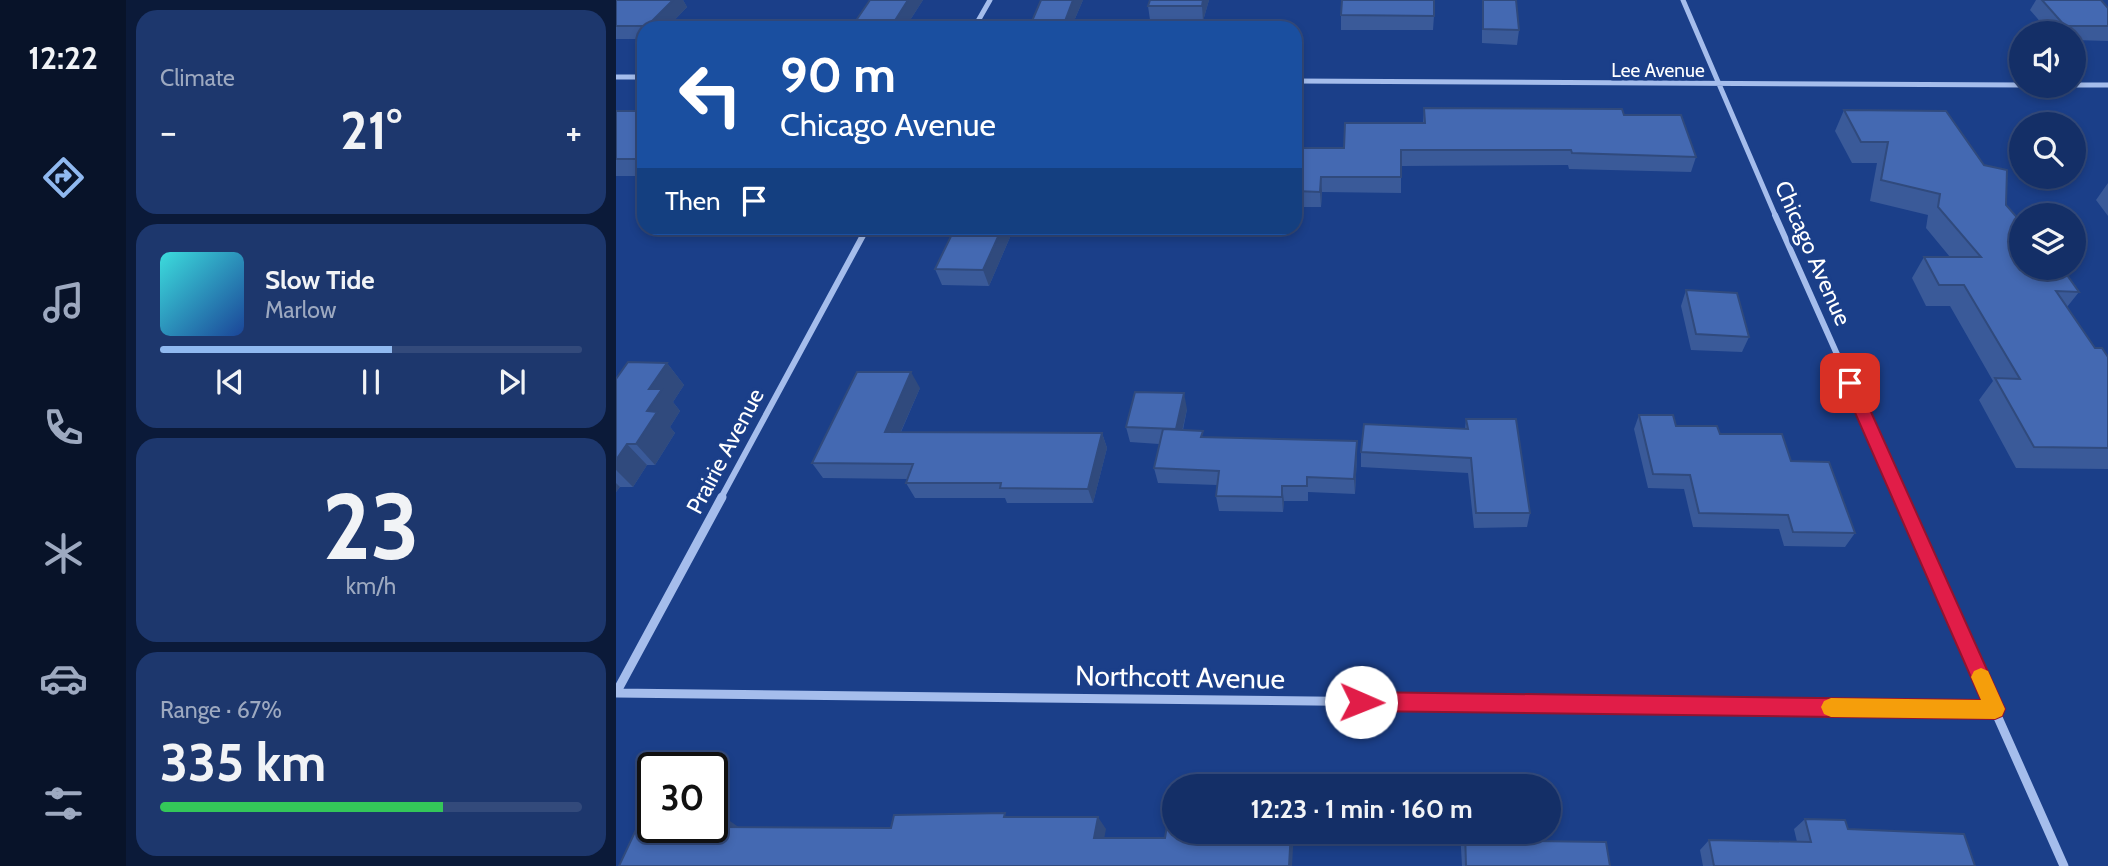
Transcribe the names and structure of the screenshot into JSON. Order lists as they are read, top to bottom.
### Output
{
  "streets": {
    "street": [
      "Lee Avenue",
      "Chicago Avenue",
      "Prairie Avenue",
      "Northcott Avenue"
    ]
  },
  "crossings": [
    ["Lee Avenue", "Chicago Avenue"],
    ["Chicago Avenue", "Northcott Avenue"],
    ["Prairie Avenue", "Northcott Avenue"]
  ],
  "page": {
    "tabs": "12:22",
    "tile": [
      "Climate",
      ["23", "km/h"],
      ["Range · 67%", "335 km"]
    ],
    "turn": ["90 m", "Chicago Avenue"],
    "heat": ["−", "21°", "+"],
    "then": "Then",
    "song": ["Slow Tide", "Marlow"],
    "limit": "30",
    "trip": "12:23 · 1 min · 160 m"
  }
}
